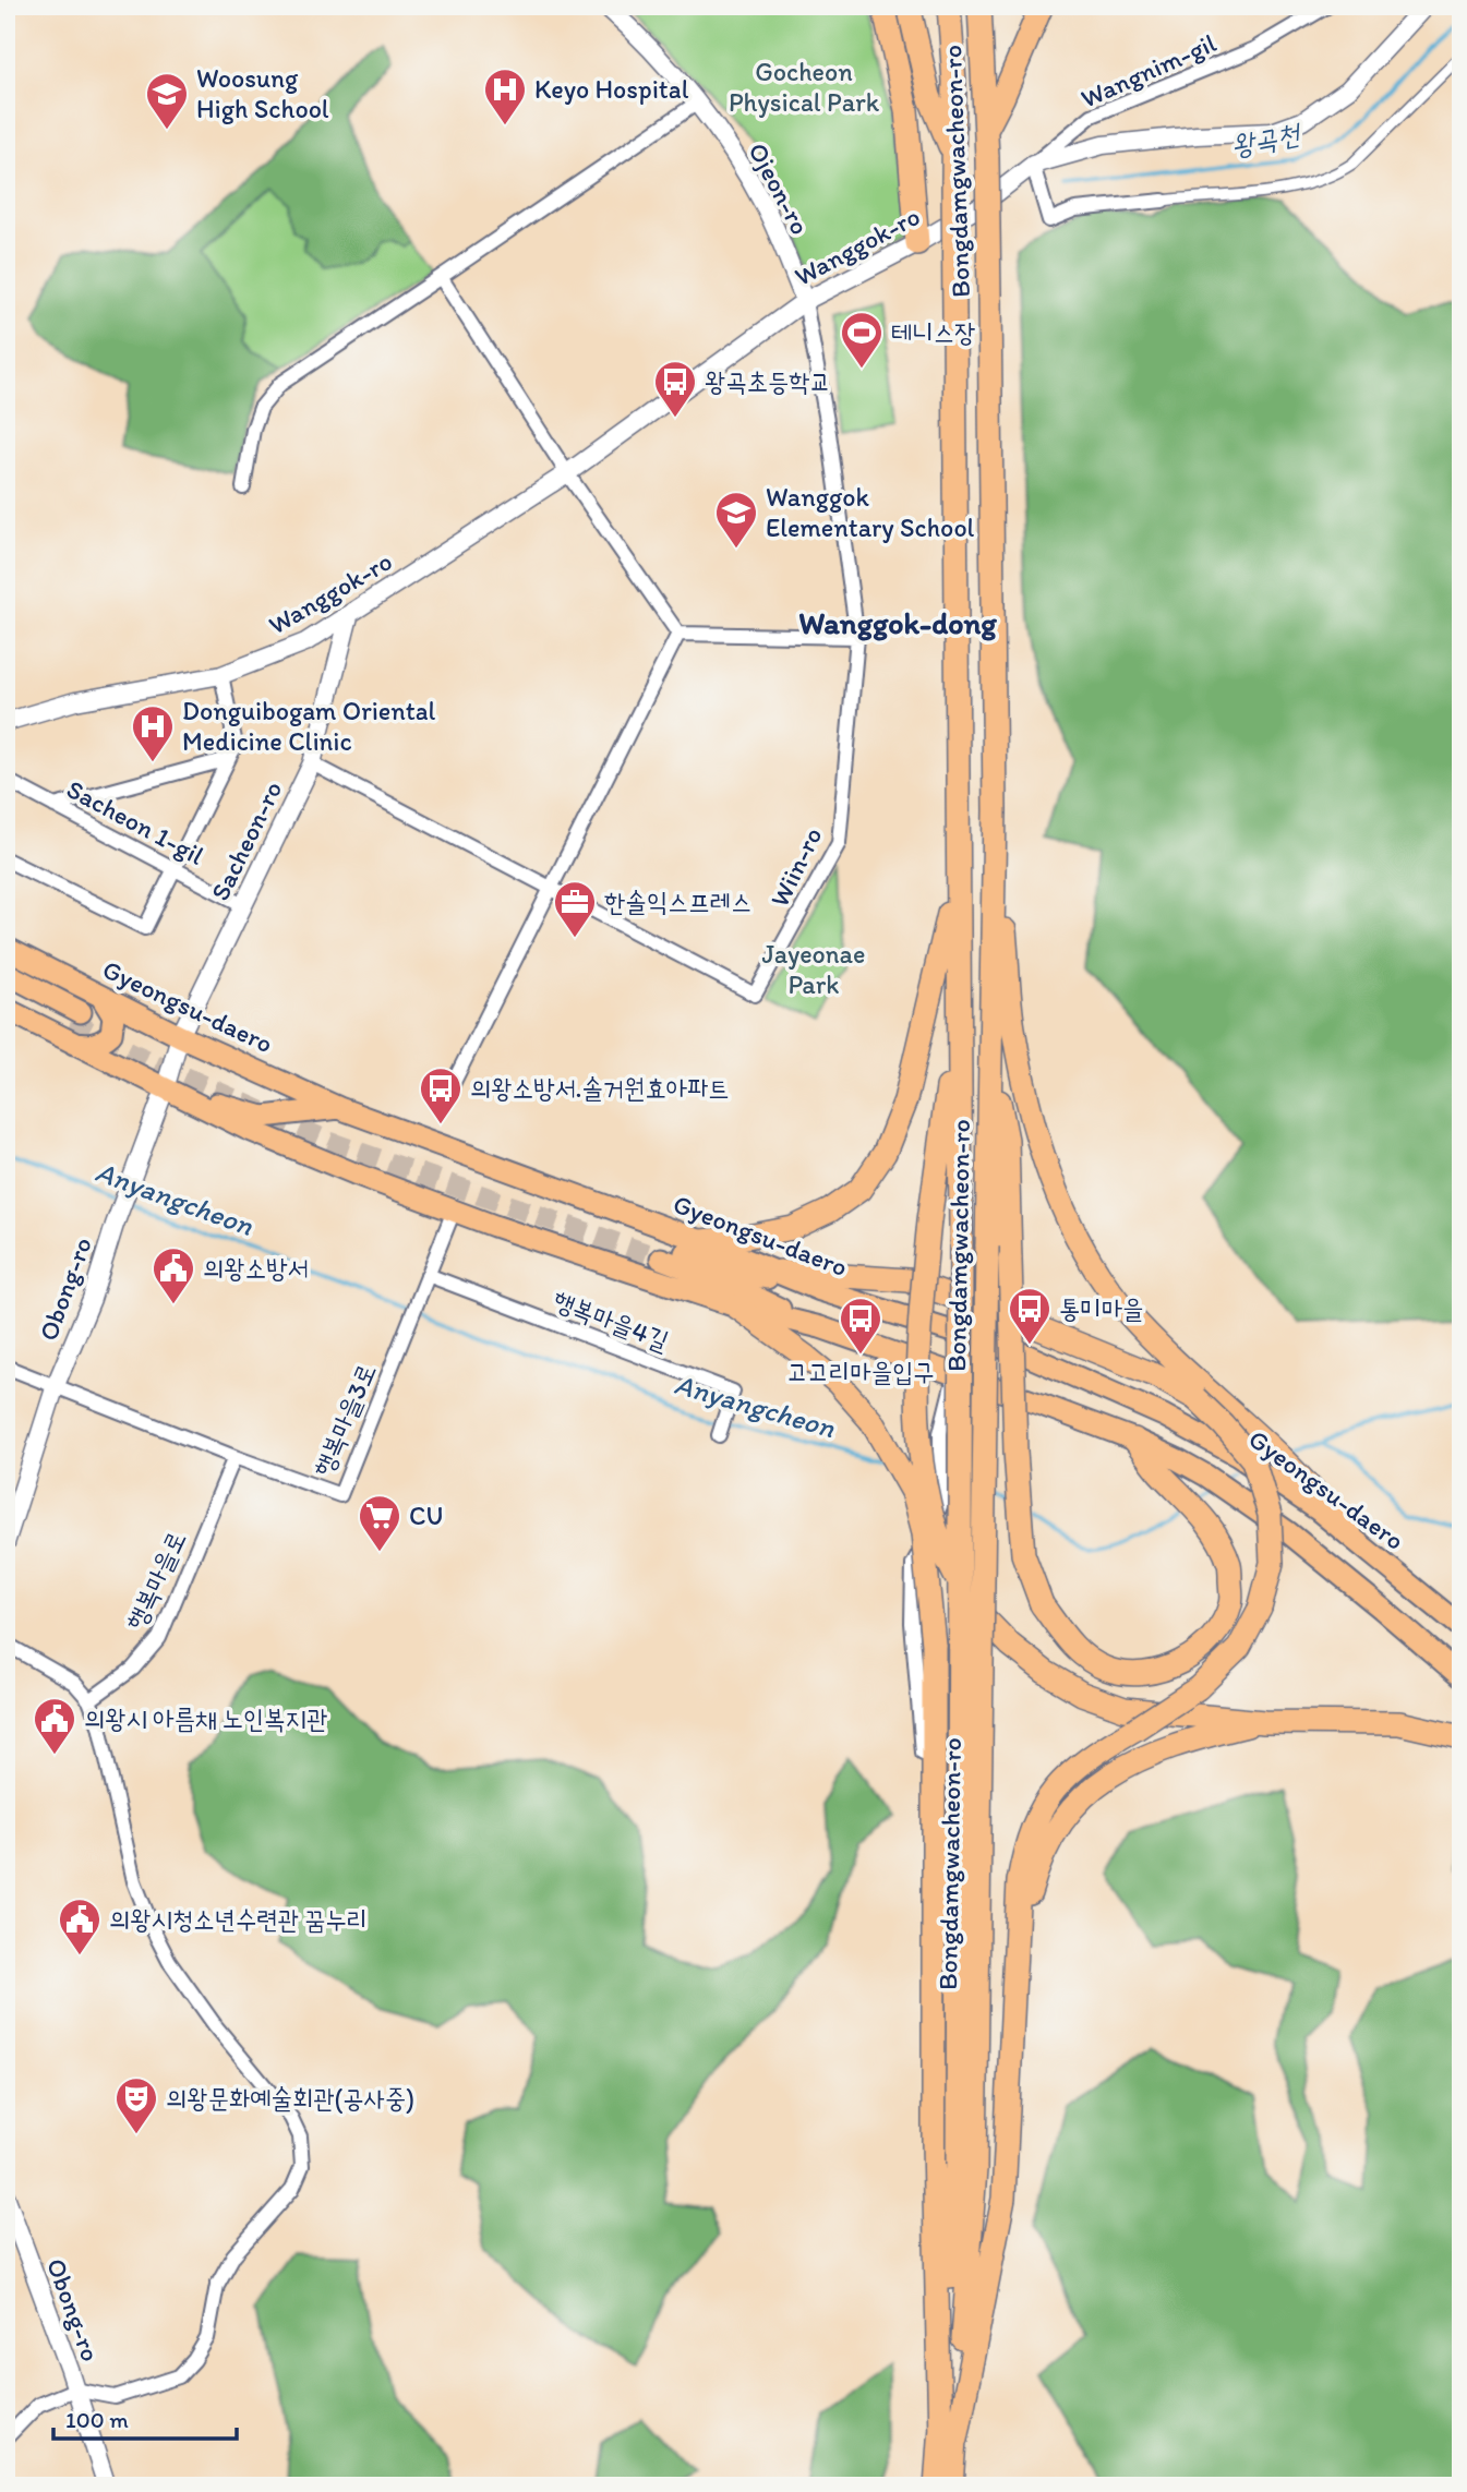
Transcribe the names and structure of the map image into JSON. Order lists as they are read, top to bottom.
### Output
{
  "streets": {
    "highway": ["Bongdamgwacheon-ro"],
    "main road": ["Gyeongsu-daero"],
    "street": [
      "Wangnim-gil",
      "Ojeon-ro",
      "Wanggok-ro",
      "Sacheon 1-gil",
      "Sacheon-ro",
      "Wiin-ro",
      "Obong-ro",
      "행복마을4길",
      "행복마을3로",
      "행복마을로"
    ]
  },
  "crossings": [
    ["Wangnim-gil", "Wanggok-ro"],
    ["Ojeon-ro", "Wanggok-ro"],
    ["Ojeon-ro", "Wiin-ro"],
    ["Wanggok-ro", "Sacheon-ro"],
    ["Wanggok-ro", "Wiin-ro"],
    ["Sacheon 1-gil", "Sacheon-ro"],
    ["Sacheon-ro", "Wiin-ro"],
    ["Sacheon-ro", "Gyeongsu-daero"],
    ["Obong-ro", "행복마을3로"],
    ["행복마을4길", "행복마을3로"],
    ["행복마을3로", "행복마을로"]
  ],
  "districts": ["Wanggok-dong"],
  "water": ["왕곡천", "Anyangcheon"],
  "parks": ["Gocheon Physical Park", "Jayeonae Park"],
  "places": {
    "hospital": ["Keyo Hospital", "Donguibogam Oriental Medicine Clinic"],
    "school or university": ["Woosung High School", "Wanggok Elementary School"],
    "sports": ["테니스장"],
    "bus stop": [
      "왕곡초등학교",
      "의왕소방서.솔거원효아파트",
      "통미마을",
      "고고리마을입구"
    ],
    "office": ["한솔익스프레스"],
    "public building": ["의왕소방서", "의왕시 아름채 노인복지관", "의왕시청소년수련관 꿈누리"],
    "supermarket": ["CU"],
    "theatre": ["의왕문화예술회관(공사중)"]
  },
  "scale_bar": "100 m"
}
